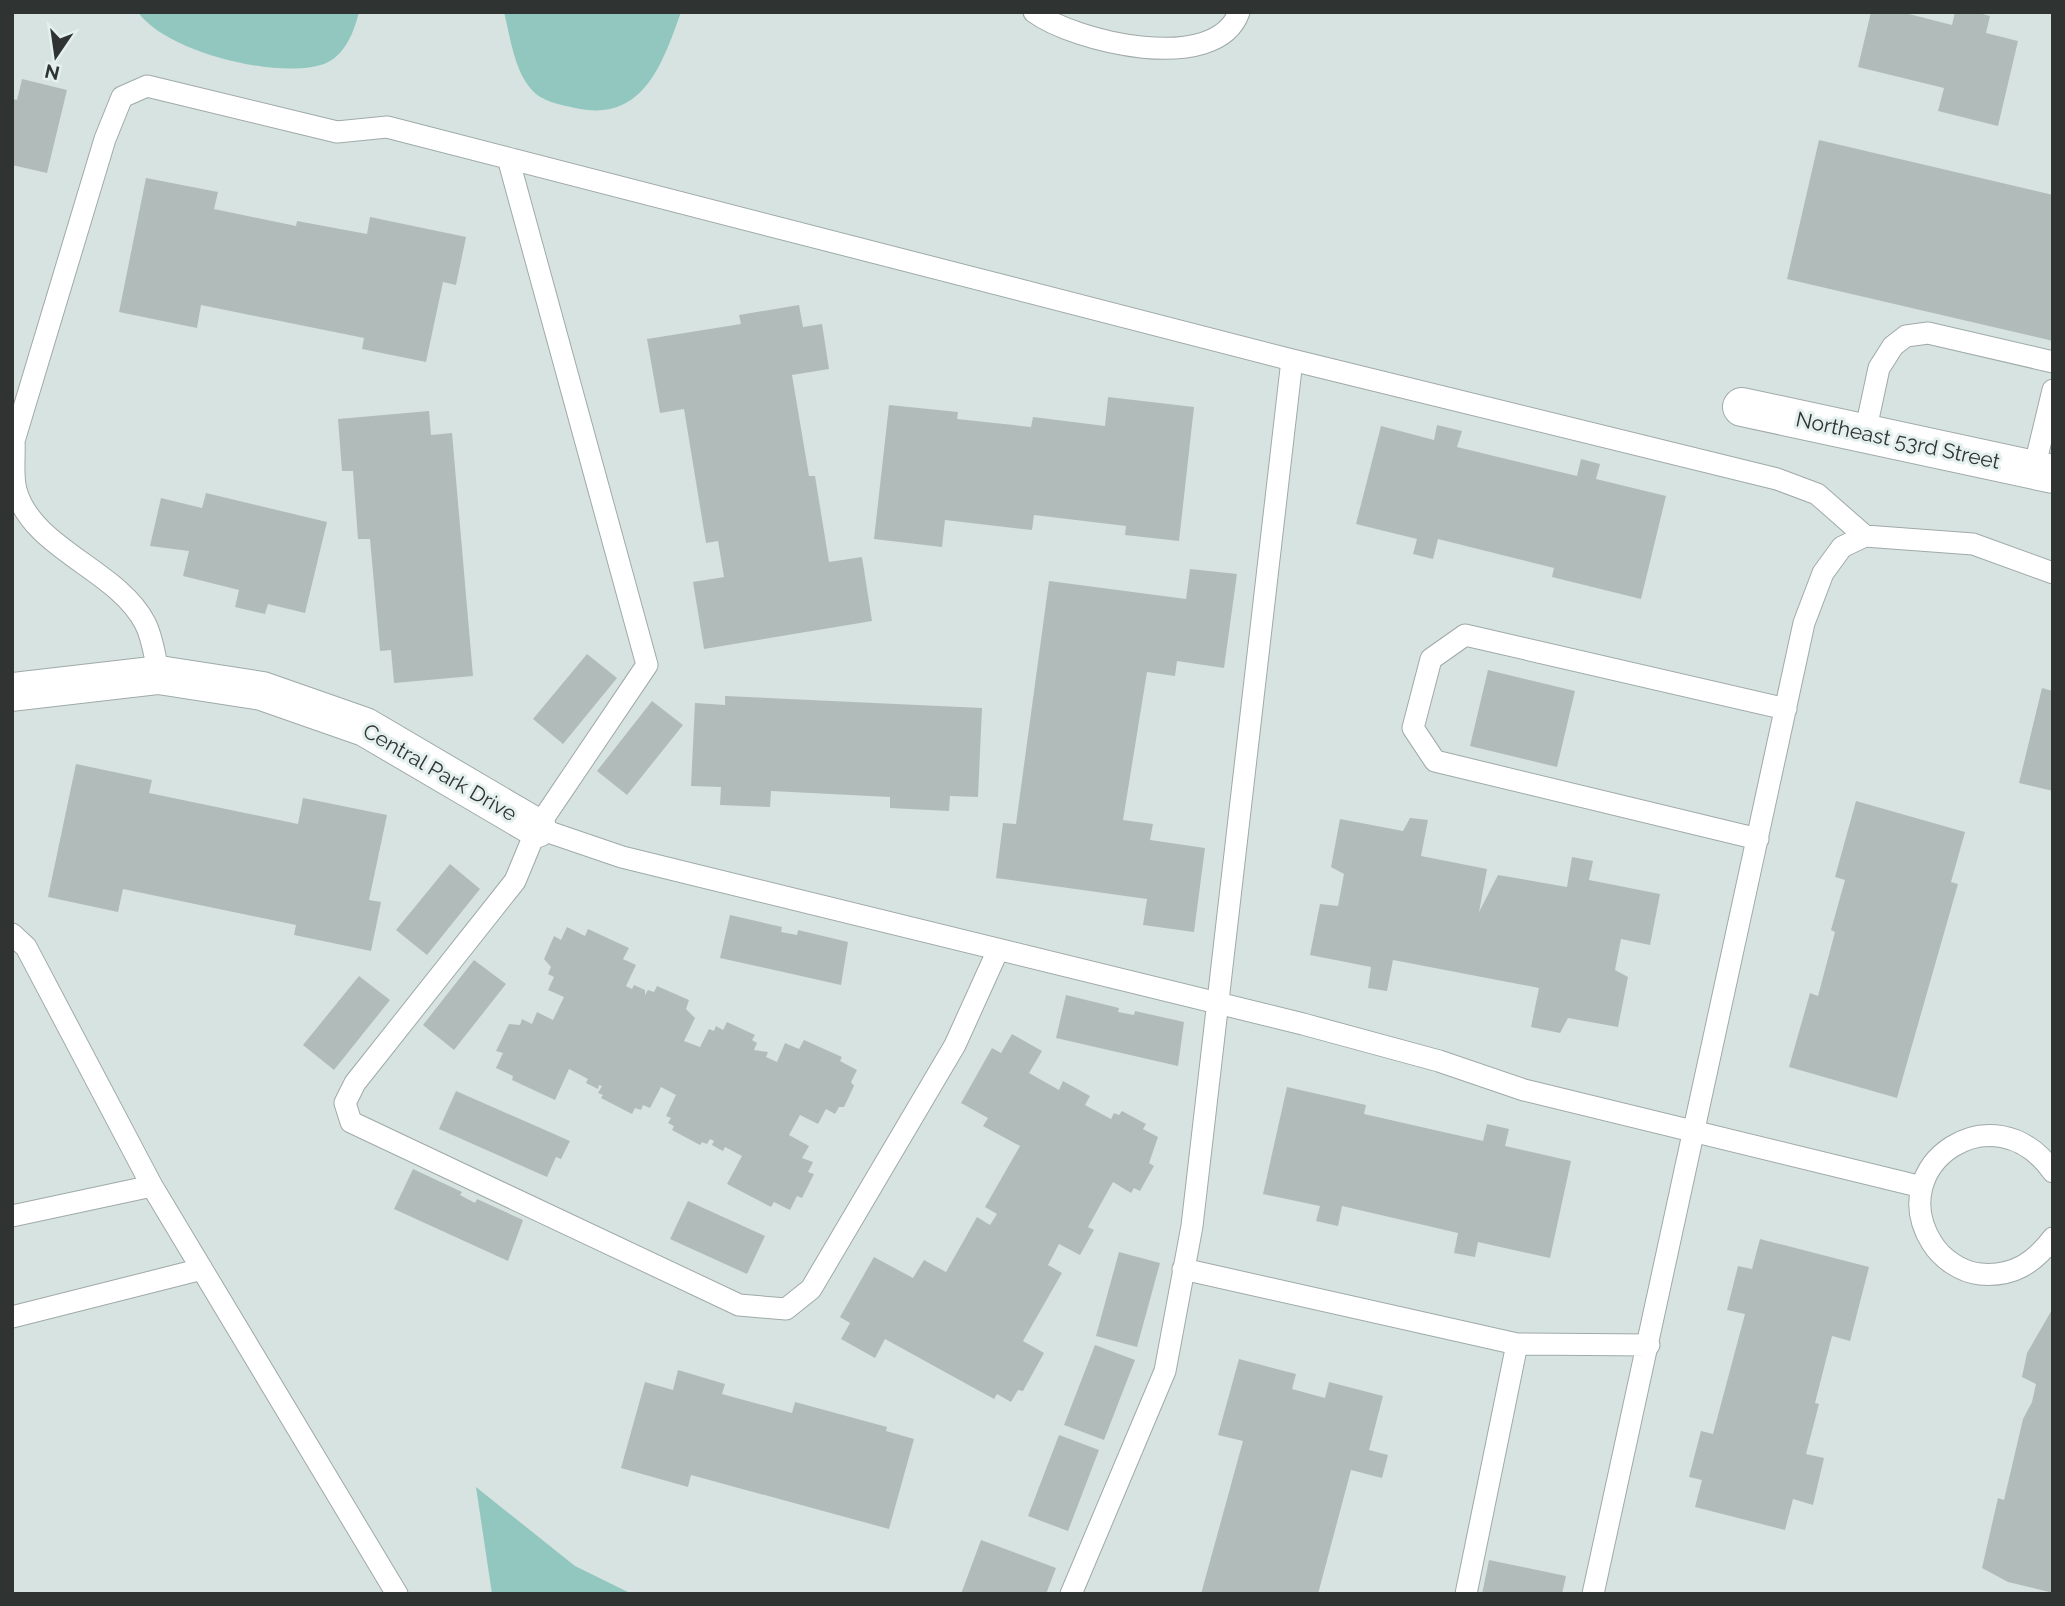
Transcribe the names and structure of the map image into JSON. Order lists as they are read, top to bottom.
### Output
{
  "streets": {
    "street": ["Northeast 53rd Street", "Central Park Drive"]
  },
  "north": "bottom"
}
